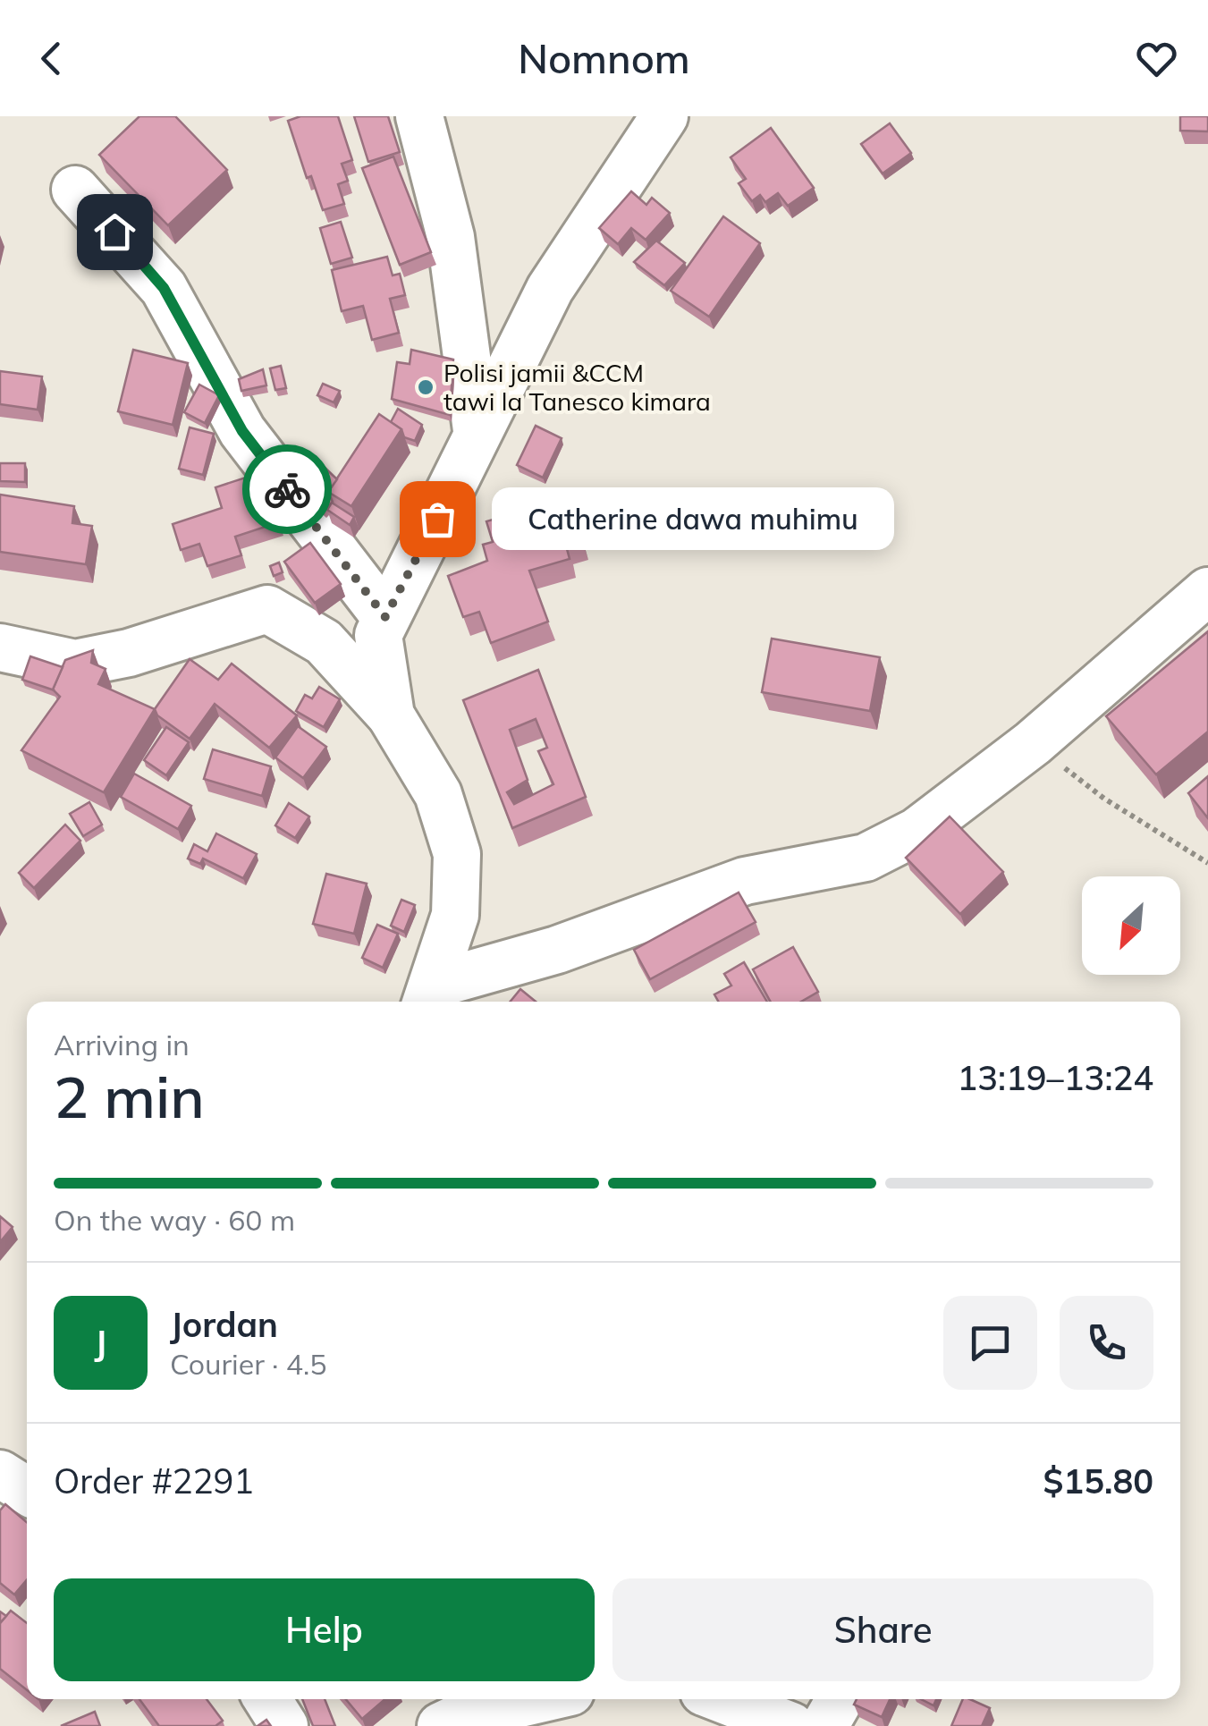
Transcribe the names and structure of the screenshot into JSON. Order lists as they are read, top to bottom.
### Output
{
  "places": ["Polisi jamii &CCM tawi la Tanesco kimara", "Catherine dawa muhimu"],
  "north": "bottom left",
  "page": {
    "header": "Nomnom",
    "bubble": "Catherine dawa muhimu",
    "heading": ["2 min", "Arriving in", "13:19–13:24"],
    "panel": [
      "Jordan",
      "Courier · 4.5",
      "Order #2291",
      "$15.80"
    ],
    "bar": "On the way · 60 m",
    "round": "J",
    "buttons": ["Help", "Share"]
  }
}
